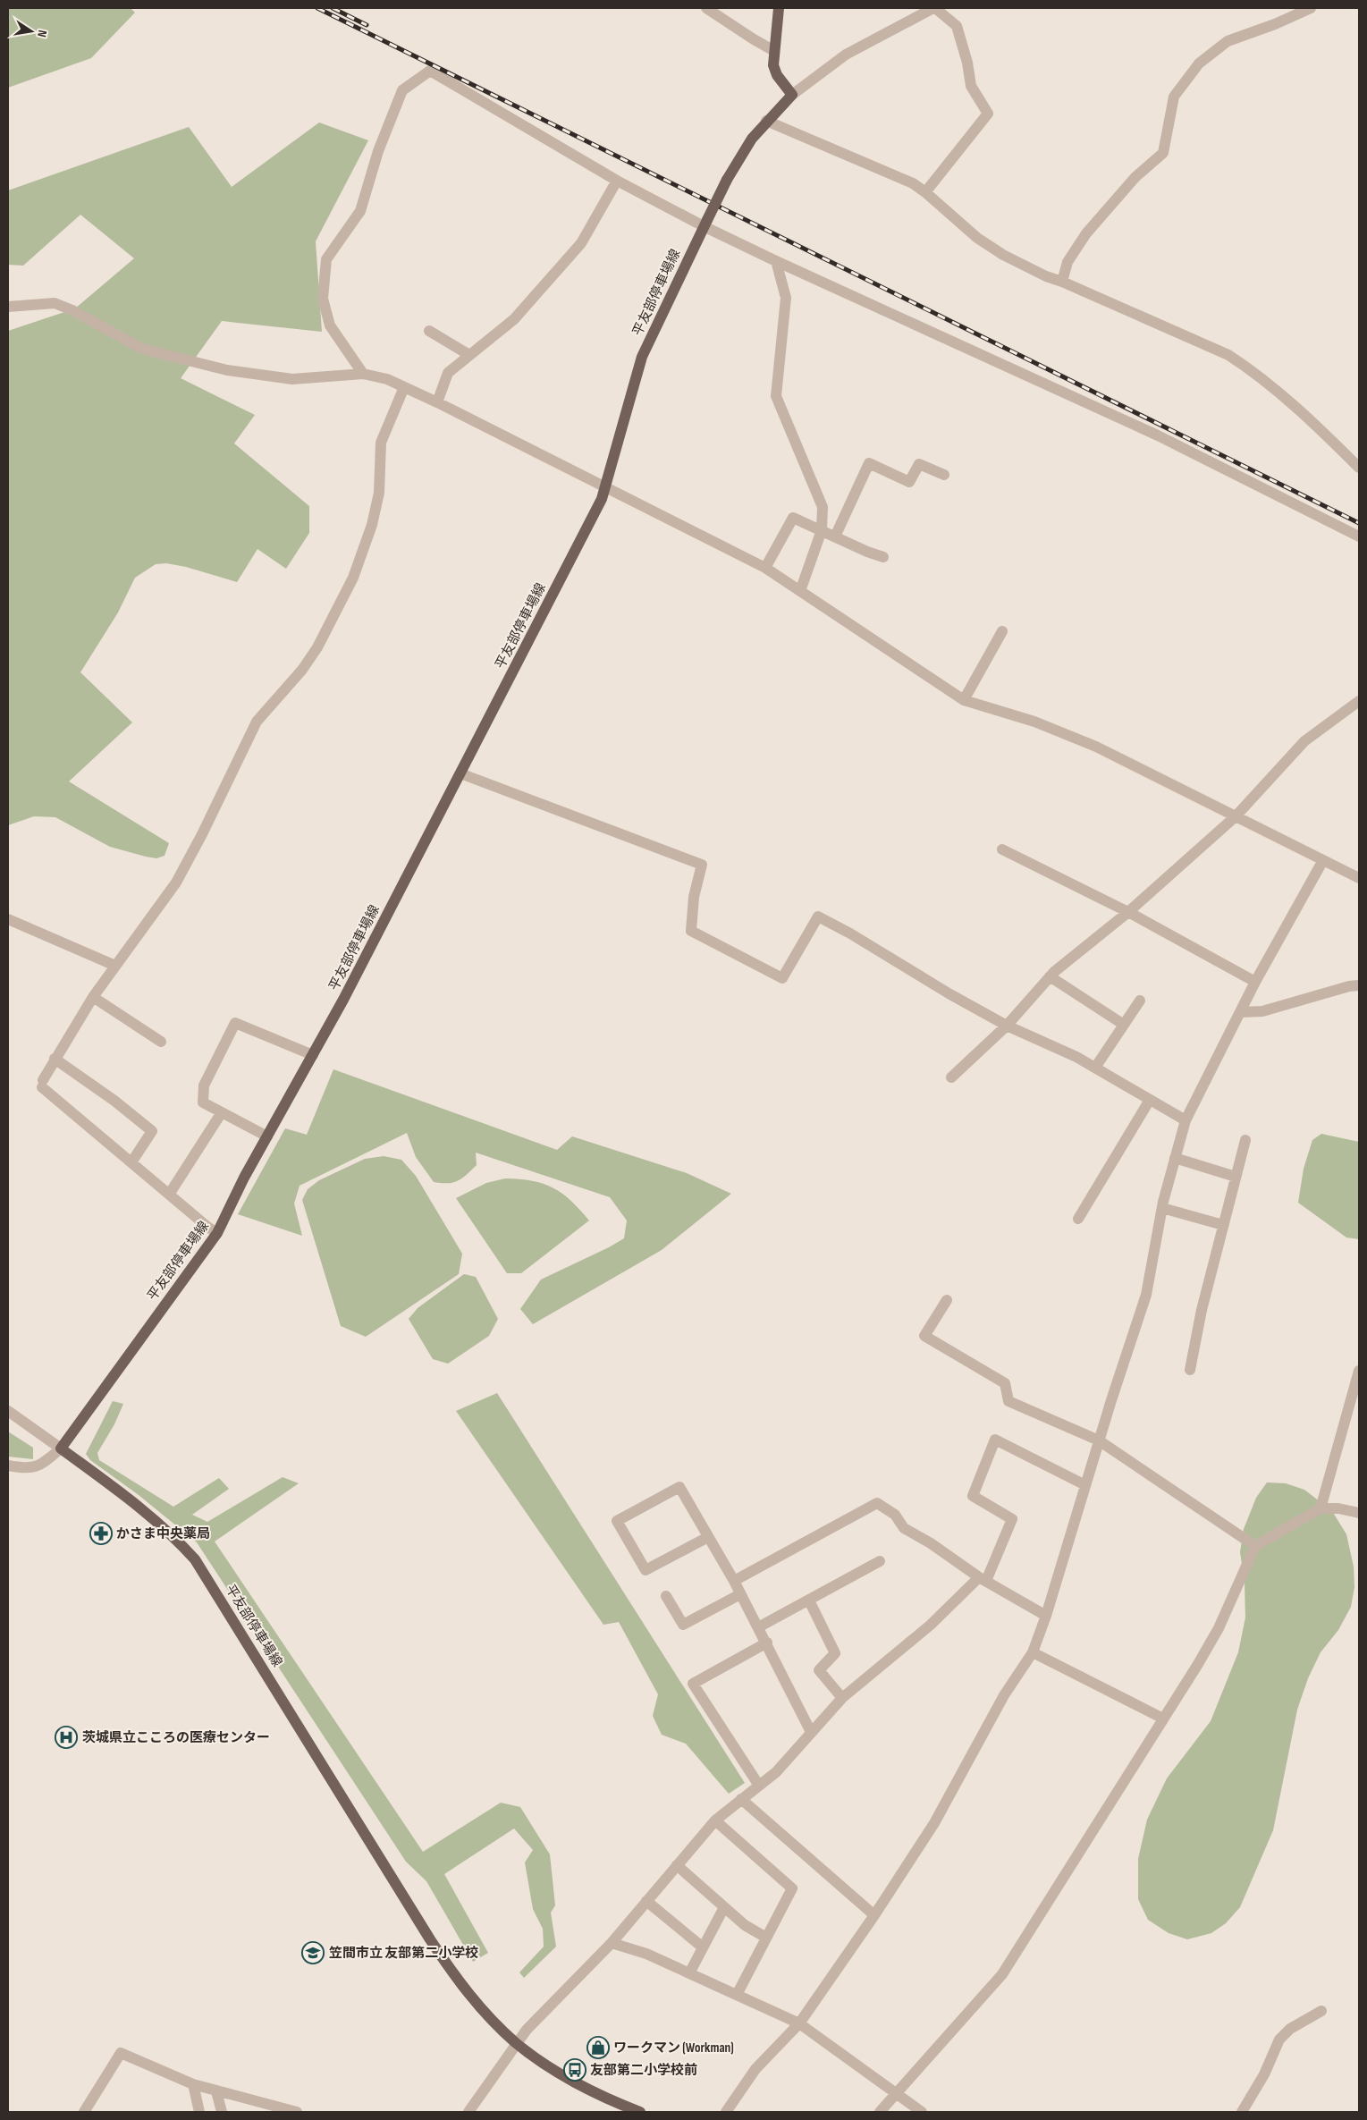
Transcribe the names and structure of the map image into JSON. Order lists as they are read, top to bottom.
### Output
{
  "streets": {
    "main road": ["平友部停車場線"]
  },
  "places": {
    "pharmacy": ["かさま中央薬局"],
    "hospital": ["茨城県立こころの医療センター"],
    "school or university": ["笠間市立 友部第二小学校"],
    "shop": ["ワークマン (Workman)"],
    "bus stop": ["友部第二小学校前"]
  },
  "north": "right"
}
